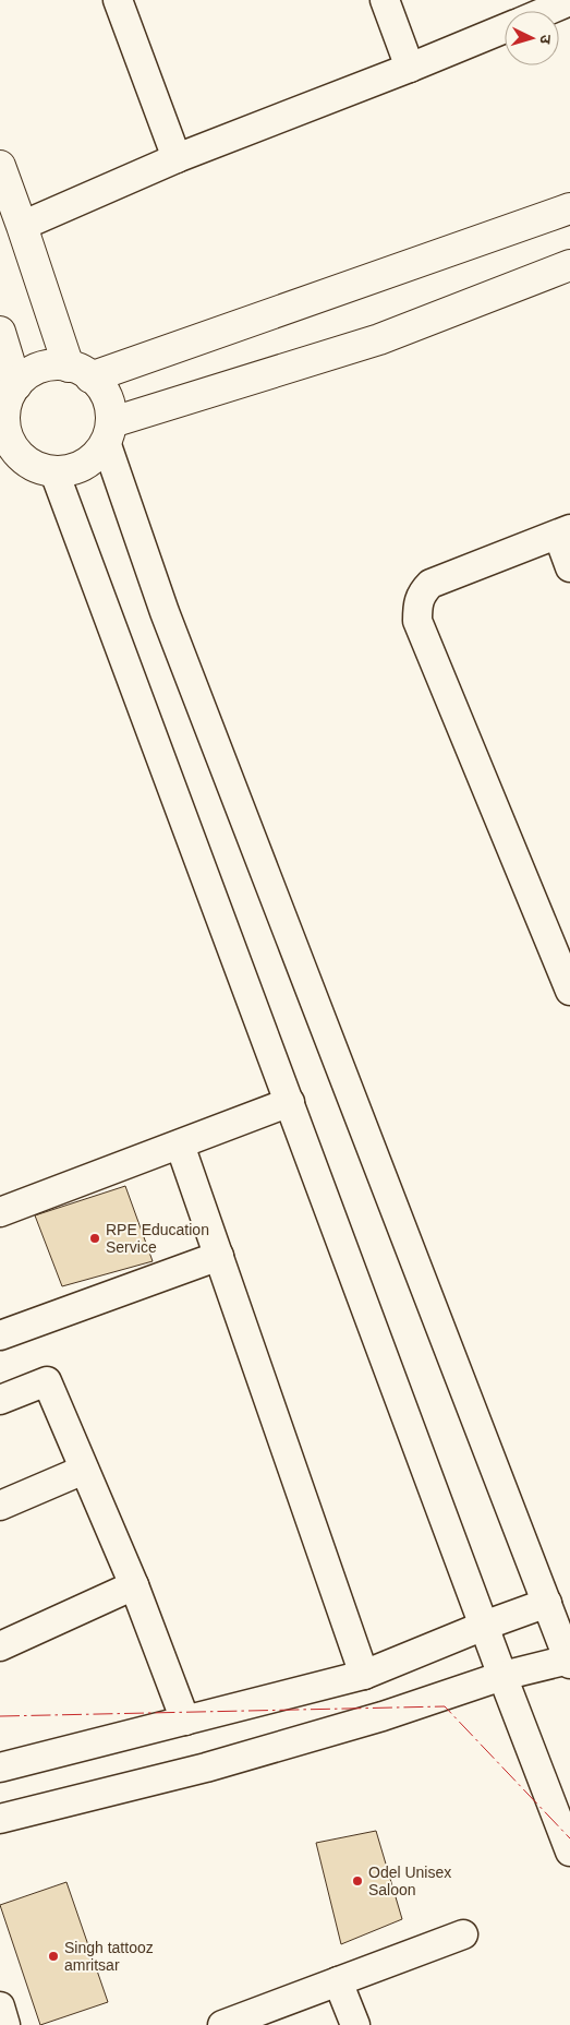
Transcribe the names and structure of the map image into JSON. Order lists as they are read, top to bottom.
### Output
{
  "places": ["RPE Education Service", "Odel Unisex Saloon", "Singh tattooz amritsar"],
  "north": "right"
}
